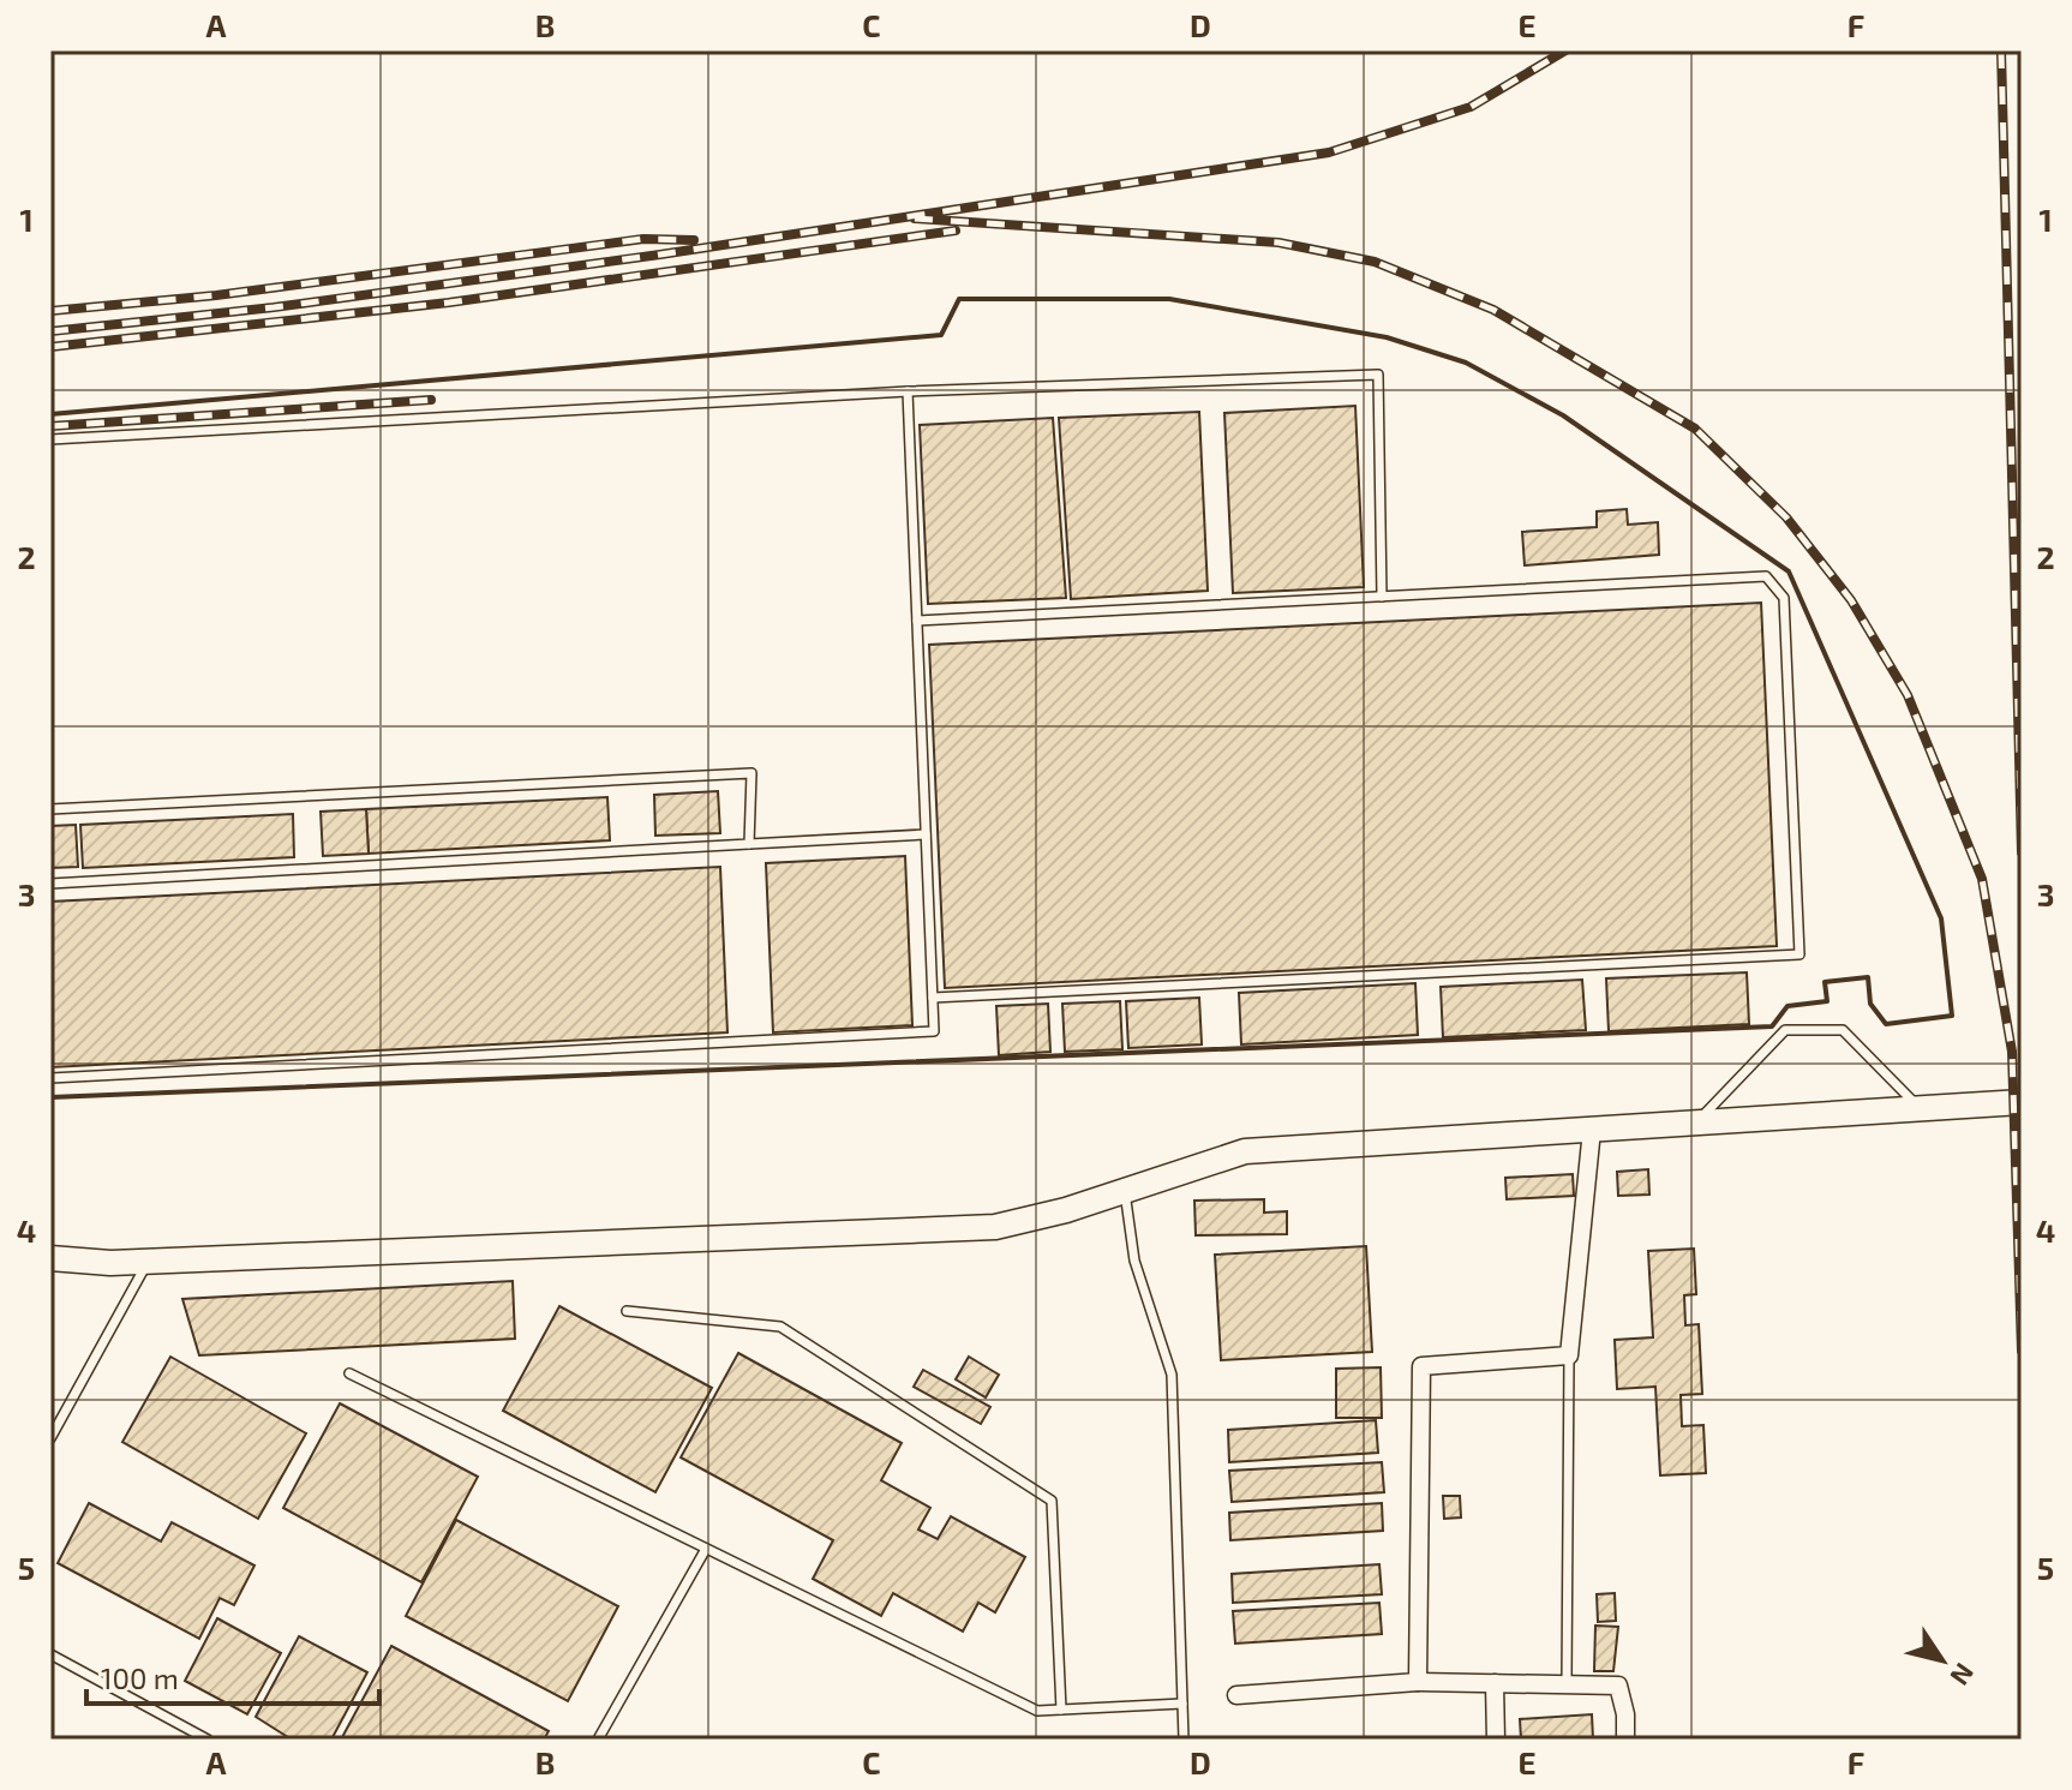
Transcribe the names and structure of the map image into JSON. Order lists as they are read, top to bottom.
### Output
{
  "scale_bar": "100 m",
  "north": "bottom right",
  "grid": {
    "columns": [
      "A",
      "B",
      "C",
      "D",
      "E",
      "F"
    ],
    "rows": [
      "1",
      "2",
      "3",
      "4",
      "5"
    ]
  }
}
